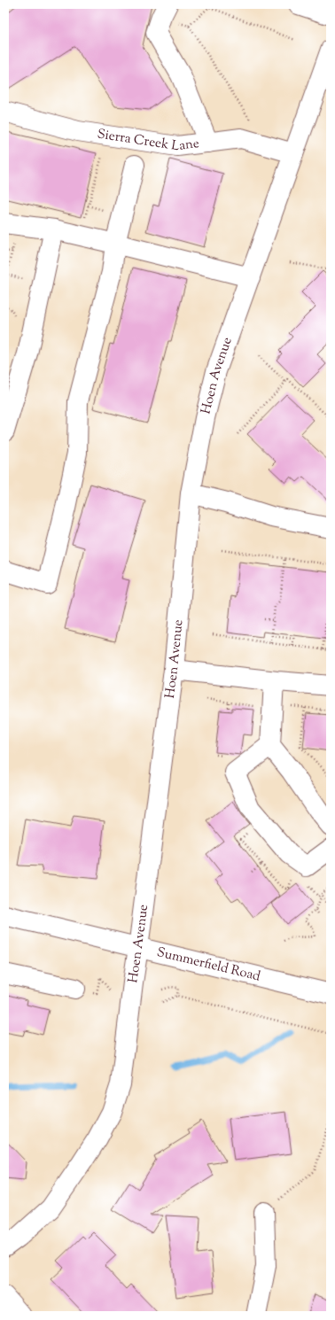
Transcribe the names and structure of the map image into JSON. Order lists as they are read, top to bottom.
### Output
{
  "streets": {
    "street": ["Sierra Creek Lane", "Hoen Avenue", "Summerfield Road"]
  },
  "crossings": [
    ["Sierra Creek Lane", "Hoen Avenue"],
    ["Hoen Avenue", "Summerfield Road"]
  ]
}
